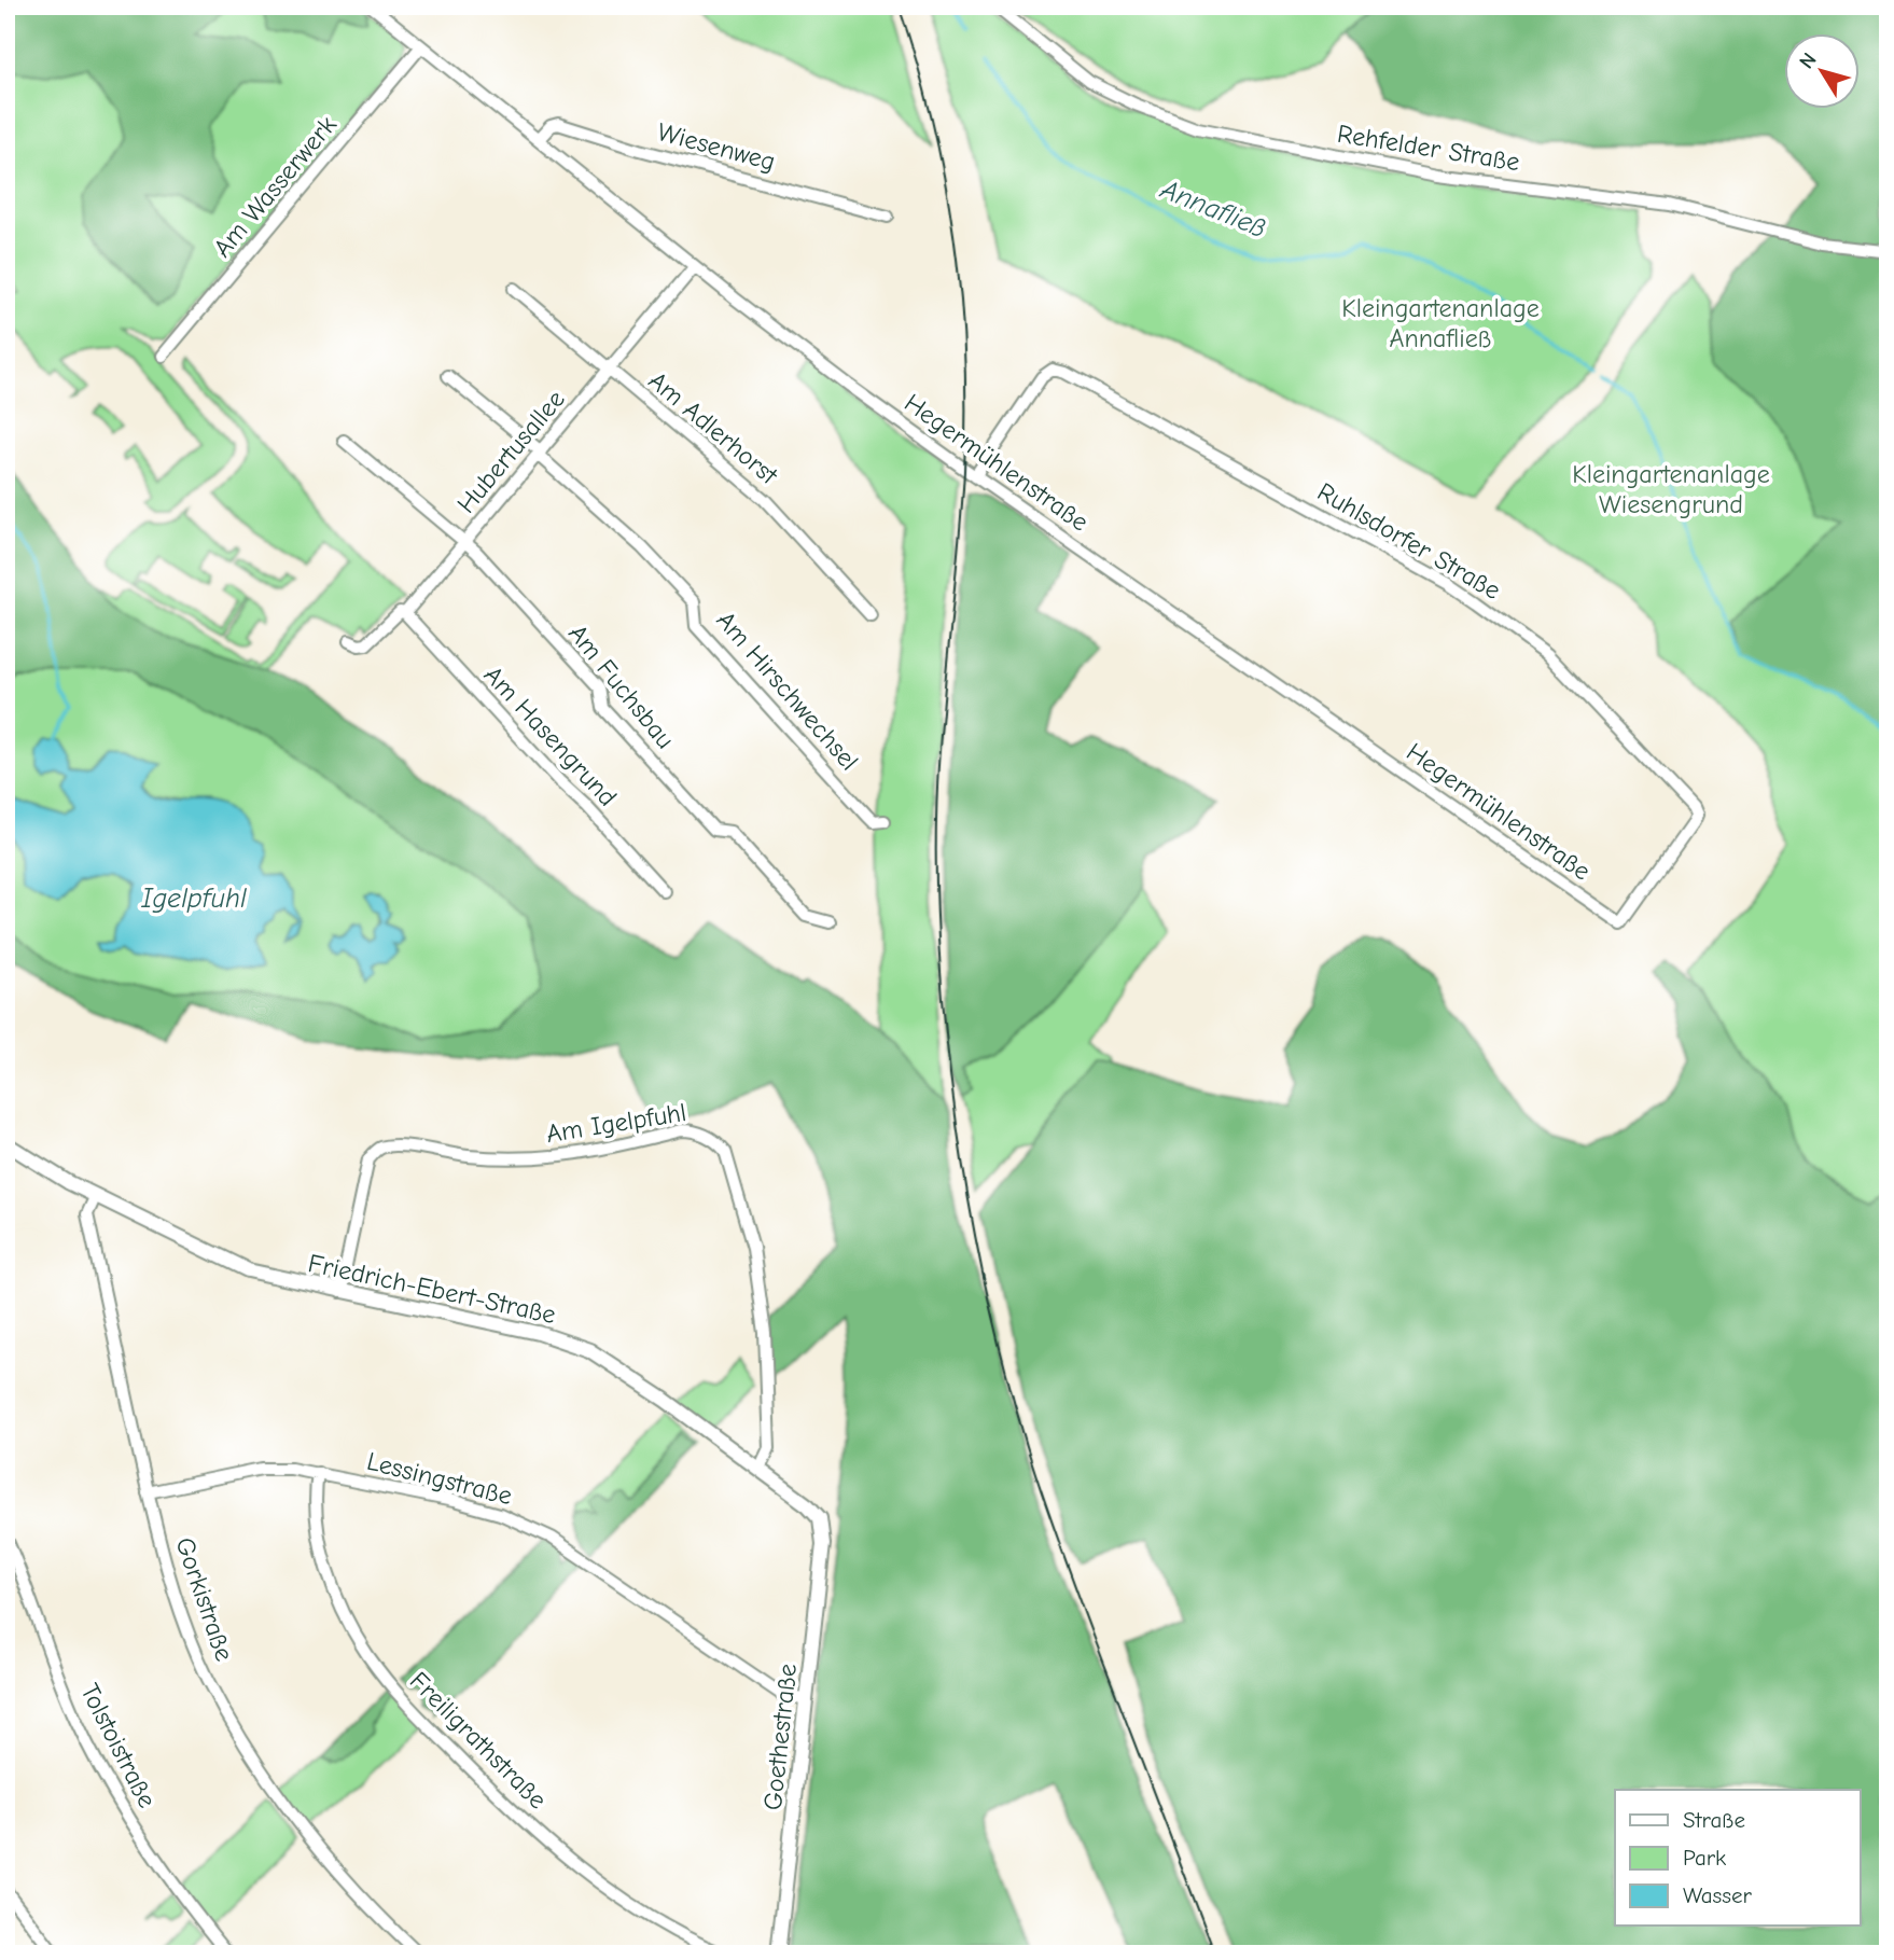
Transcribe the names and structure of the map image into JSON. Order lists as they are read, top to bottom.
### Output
{
  "streets": {
    "street": [
      "Wiesenweg",
      "Rehfelder Straße",
      "Am Wasserwerk",
      "Am Adlerhorst",
      "Hubertusallee",
      "Hegermühlenstraße",
      "Ruhlsdorfer Straße",
      "Am Fuchsbau",
      "Am Hirschwechsel",
      "Am Hasengrund",
      "Am Igelpfuhl",
      "Friedrich-Ebert-Straße",
      "Lessingstraße",
      "Gorkistraße",
      "Goethestraße",
      "Freiligrathstraße",
      "Tolstoistraße"
    ]
  },
  "crossings": [
    ["Wiesenweg", "Hegermühlenstraße"],
    ["Am Wasserwerk", "Hegermühlenstraße"],
    ["Am Adlerhorst", "Hubertusallee"],
    ["Hubertusallee", "Hegermühlenstraße"],
    ["Hubertusallee", "Am Fuchsbau"],
    ["Hubertusallee", "Am Hirschwechsel"],
    ["Hubertusallee", "Am Hasengrund"],
    ["Hegermühlenstraße", "Ruhlsdorfer Straße"],
    ["Am Igelpfuhl", "Friedrich-Ebert-Straße"],
    ["Friedrich-Ebert-Straße", "Gorkistraße"],
    ["Friedrich-Ebert-Straße", "Goethestraße"],
    ["Lessingstraße", "Gorkistraße"],
    ["Lessingstraße", "Goethestraße"],
    ["Lessingstraße", "Freiligrathstraße"]
  ],
  "water": ["Annafließ", "Igelpfuhl"],
  "parks": ["Kleingartenanlage Annafließ", "Kleingartenanlage Wiesengrund"],
  "legend": ["Straße", "Park", "Wasser"],
  "north": "top left"
}
